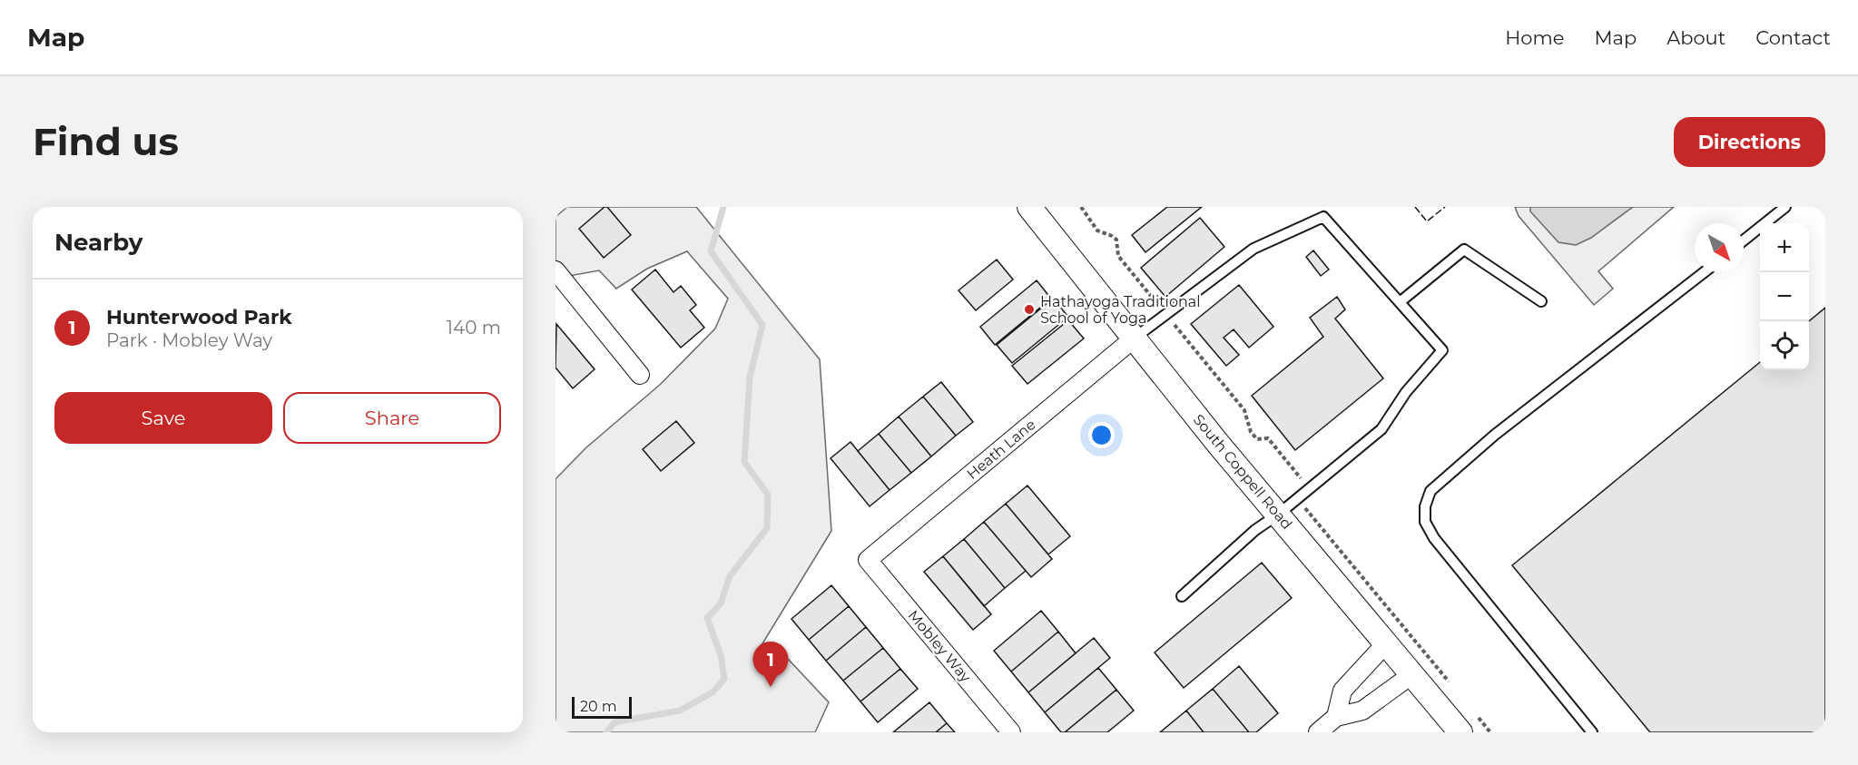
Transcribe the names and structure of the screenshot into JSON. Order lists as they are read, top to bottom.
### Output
{
  "streets": {
    "street": ["Heath Lane", "South Coppell Road", "Mobley Way"]
  },
  "crossings": [
    ["Heath Lane", "South Coppell Road"],
    ["Heath Lane", "Mobley Way"]
  ],
  "places": ["Hathayoga Traditional School of Yoga"],
  "scale_bar": "20 m",
  "north": "bottom right",
  "page": {
    "header": "Map",
    "nav": [
      "Home",
      "Map",
      "About",
      "Contact"
    ],
    "buttons": [
      "Directions",
      ["Save", "Share"]
    ],
    "title": "Find us",
    "heading": "Nearby",
    "map_buttons": ["+", "−"],
    "list": [
      {
        "mark": "1",
        "name": "Hunterwood Park",
        "note": "Park · Mobley Way",
        "value": "140 m"
      }
    ],
    "pins": "1",
    "scale": "20 m"
  }
}
